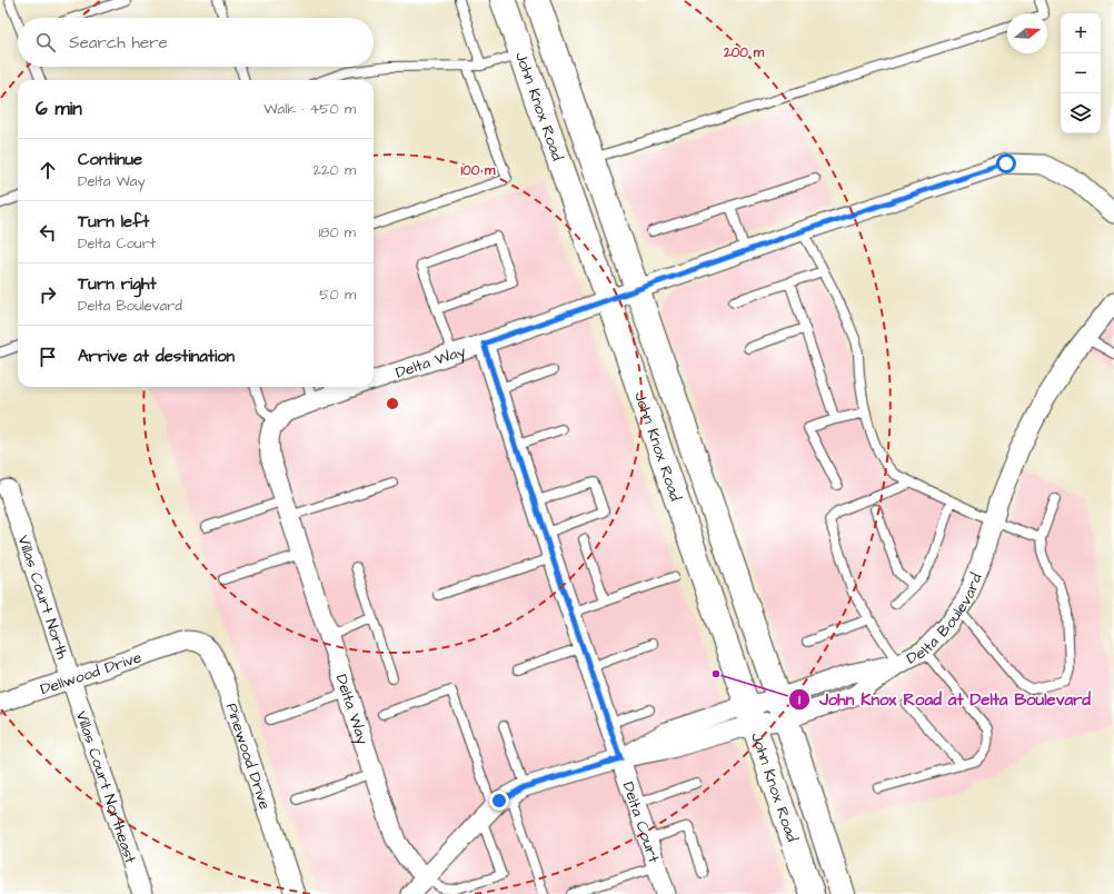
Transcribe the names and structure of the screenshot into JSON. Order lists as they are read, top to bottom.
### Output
{
  "streets": {
    "main road": ["John Knox Road"],
    "street": [
      "Delta Way",
      "Villas Court North",
      "Delta Boulevard",
      "Dellwood Drive",
      "Pinewood Drive",
      "Villas Court Northeast",
      "Delta Court"
    ]
  },
  "crossings": [
    ["John Knox Road", "Delta Way"],
    ["John Knox Road", "Delta Boulevard"],
    ["Delta Way", "Delta Boulevard"],
    ["Delta Way", "Delta Court"],
    ["Villas Court North", "Dellwood Drive"],
    ["Villas Court North", "Villas Court Northeast"],
    ["Delta Boulevard", "Delta Court"],
    ["Dellwood Drive", "Pinewood Drive"],
    ["Dellwood Drive", "Villas Court Northeast"]
  ],
  "places": ["John Knox Road at Delta Boulevard"],
  "north": "right",
  "page": {
    "map_buttons": ["+", "−"],
    "search": "Search here",
    "heading": ["6 min", "Walk · 450 m"],
    "list": [
      ["Continue", "Delta Way", "220 m"],
      ["Turn left", "Delta Court", "180 m"],
      ["Turn right", "Delta Boulevard", "50 m"],
      "Arrive at destination"
    ]
  },
  "rings": ["200 m", "100 m"]
}
